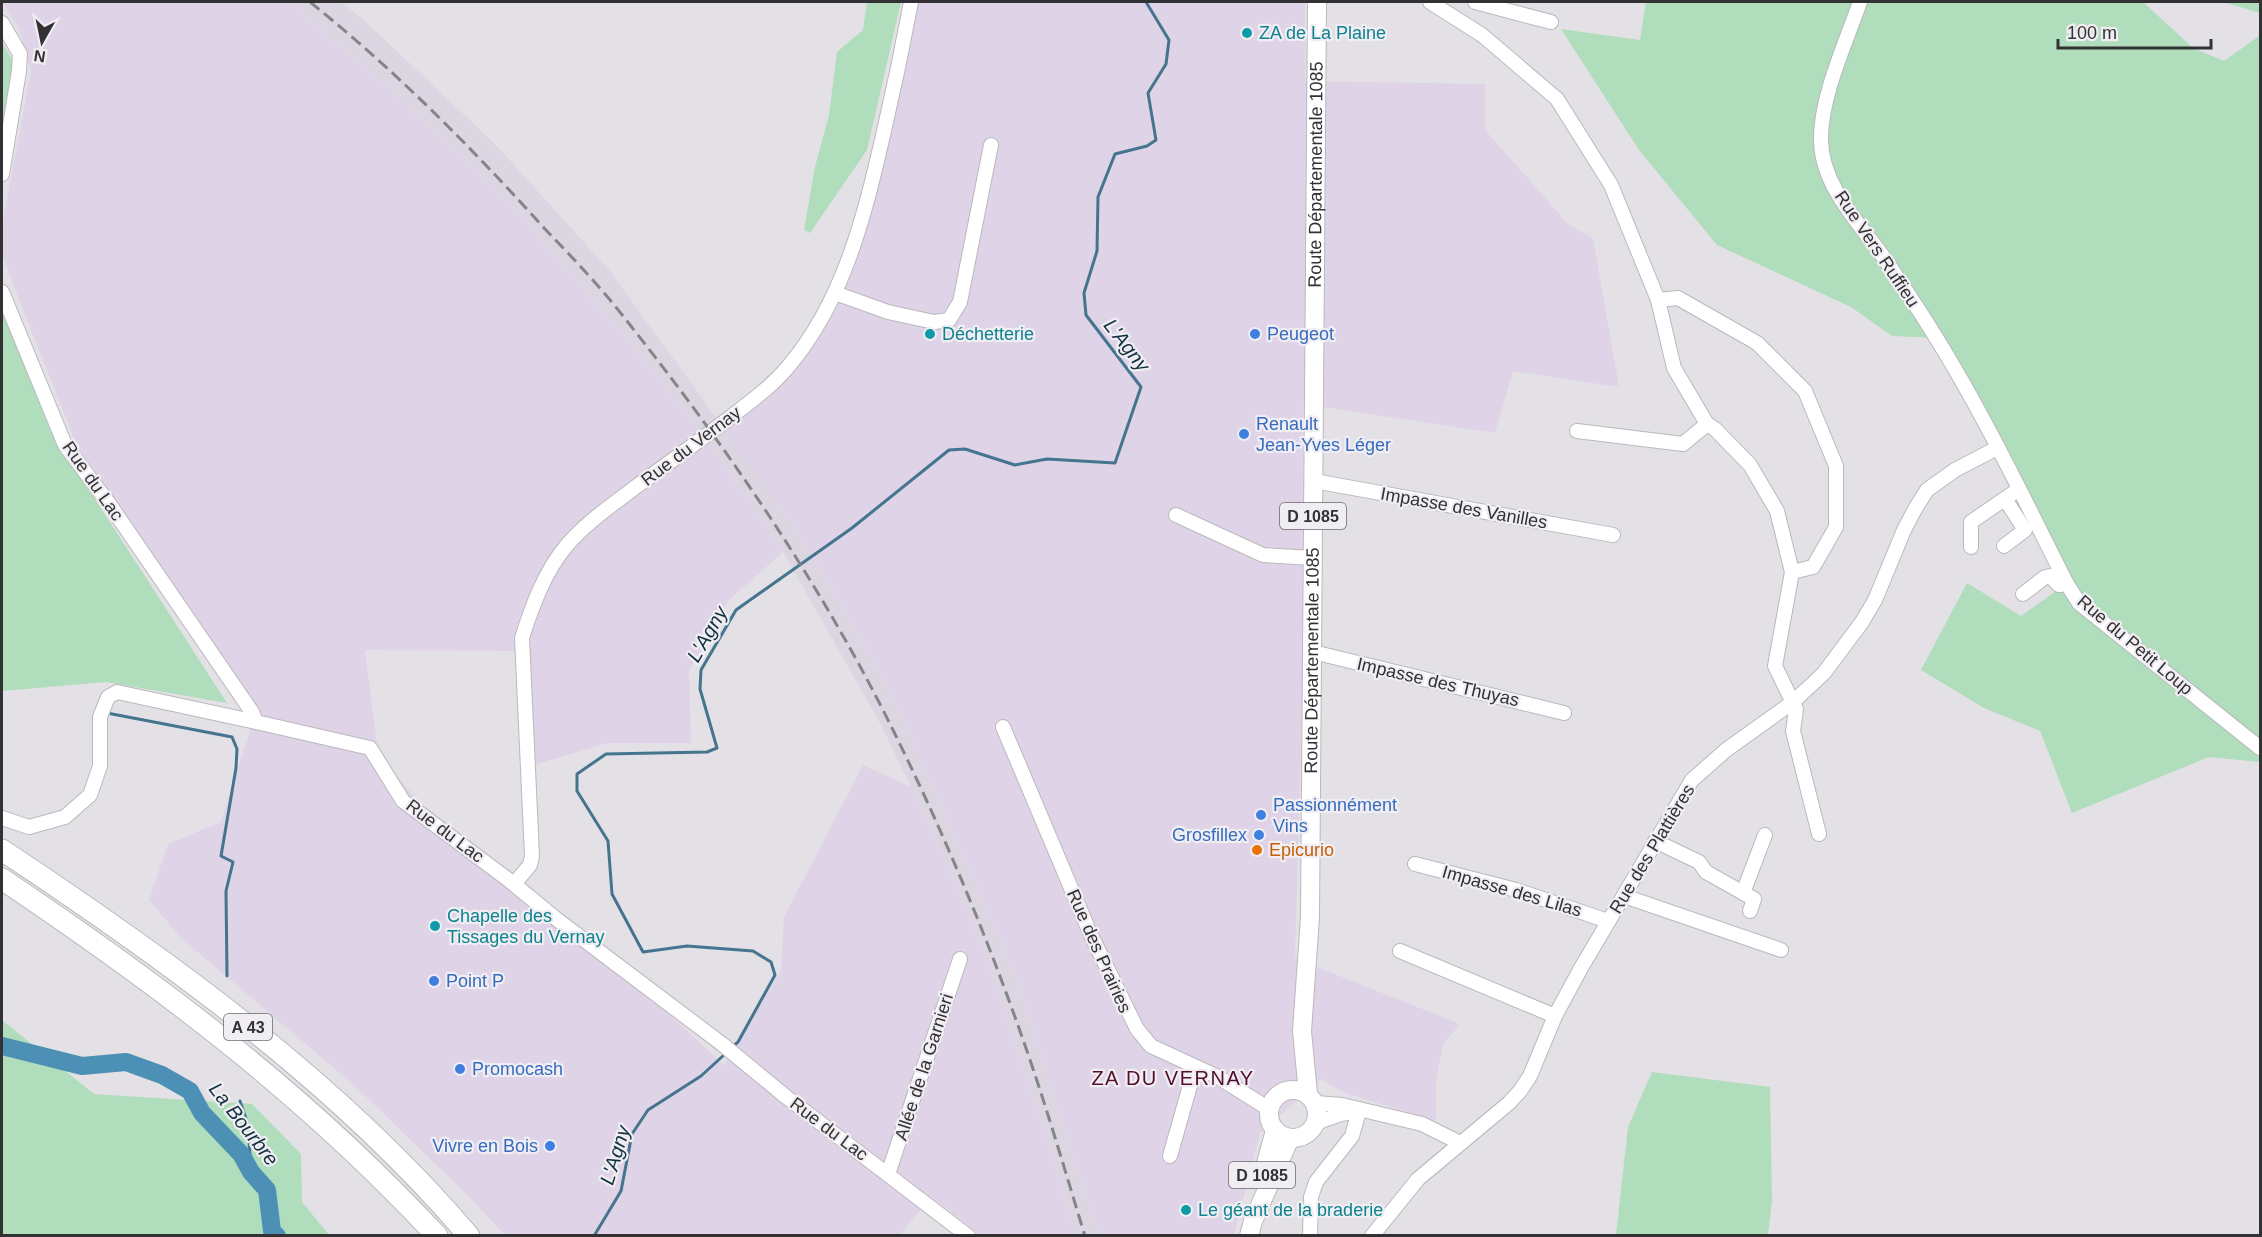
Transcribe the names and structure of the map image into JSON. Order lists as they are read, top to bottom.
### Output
{
  "streets": {
    "highway": ["A 43"],
    "main road": ["Route Départementale 1085", "D 1085"],
    "street": [
      "Rue Vers Ruffieu",
      "Rue du Vernay",
      "Rue du Lac",
      "Impasse des Vanilles",
      "Rue du Petit Loup",
      "Impasse des Thuyas",
      "Rue des Plattières",
      "Impasse des Lilas",
      "Rue des Prairies",
      "Allée de la Garnieri"
    ]
  },
  "crossings": [
    ["Route Départementale 1085", "Impasse des Vanilles"],
    ["Route Départementale 1085", "D 1085"],
    ["Route Départementale 1085", "Impasse des Thuyas"],
    ["Rue Vers Ruffieu", "Rue du Petit Loup"],
    ["Rue Vers Ruffieu", "Rue des Plattières"],
    ["Rue du Vernay", "Rue du Lac"],
    ["Rue du Lac", "Allée de la Garnieri"],
    ["D 1085", "Rue des Prairies"],
    ["Rue des Plattières", "Impasse des Lilas"]
  ],
  "districts": ["ZA DU VERNAY"],
  "water": ["L'Agny", "La Bourbre"],
  "places": [
    "ZA de La Plaine",
    "Déchetterie",
    "Peugeot",
    "Renault Jean-Yves Léger",
    "Passionnément Vins",
    "Grosfillex",
    "Epicurio",
    "Chapelle des Tissages du Vernay",
    "Point P",
    "Promocash",
    "Vivre en Bois",
    "Le géant de la braderie"
  ],
  "scale_bar": "100 m",
  "north": "bottom"
}
